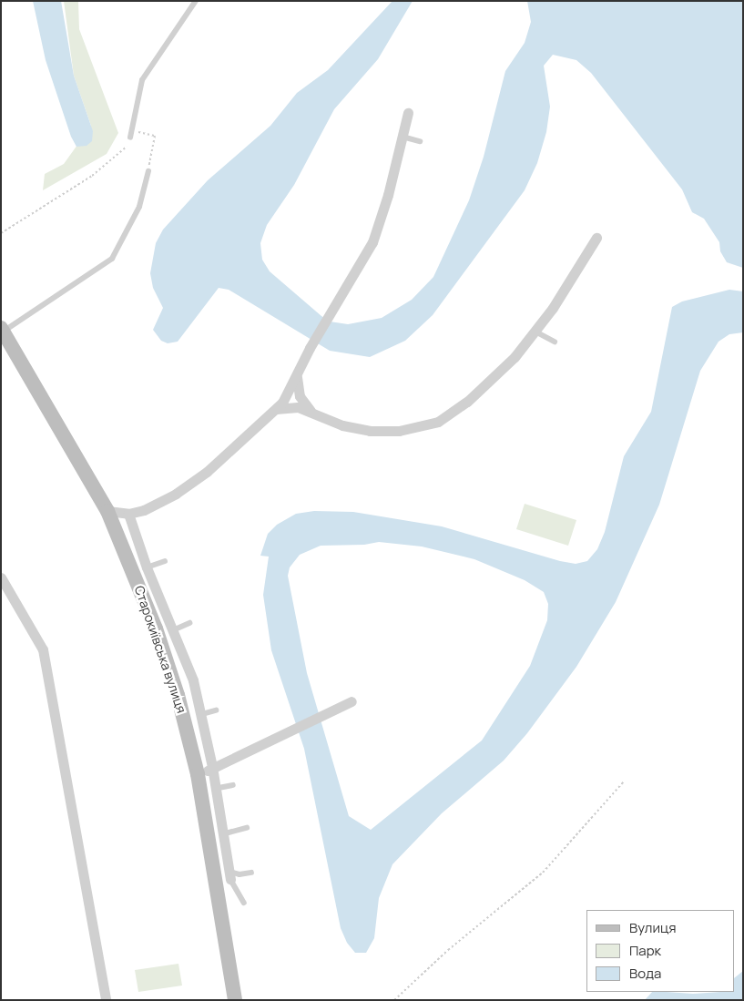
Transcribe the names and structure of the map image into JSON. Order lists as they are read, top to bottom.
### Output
{
  "streets": {
    "street": ["Старокиївська вулиця"]
  },
  "legend": ["Вулиця", "Парк", "Вода"]
}
